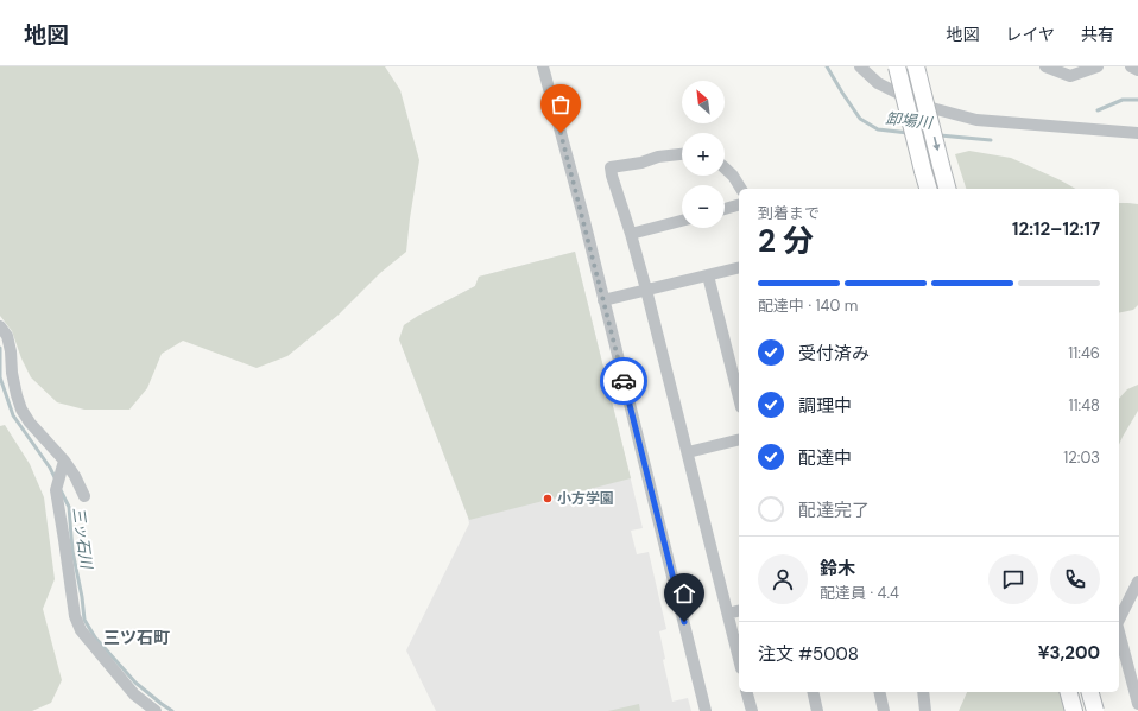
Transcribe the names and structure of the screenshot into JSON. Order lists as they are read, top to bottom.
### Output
{
  "districts": ["三ツ石町"],
  "water": ["卸場川", "三ッ石川"],
  "places": ["小方学園"],
  "north": "top left",
  "page": {
    "header": "地図",
    "nav": ["地図", "レイヤ", "共有"],
    "map_buttons": ["+", "−"],
    "heading": ["2 分", "到着まで", "12:12–12:17"],
    "panel": [
      "鈴木",
      "配達員 · 4.4",
      "注文 #5008",
      "¥3,200"
    ],
    "bar": "配達中 · 140 m",
    "list": [
      ["受付済み", "11:46"],
      ["調理中", "11:48"],
      ["配達中", "12:03"],
      "配達完了"
    ]
  }
}
